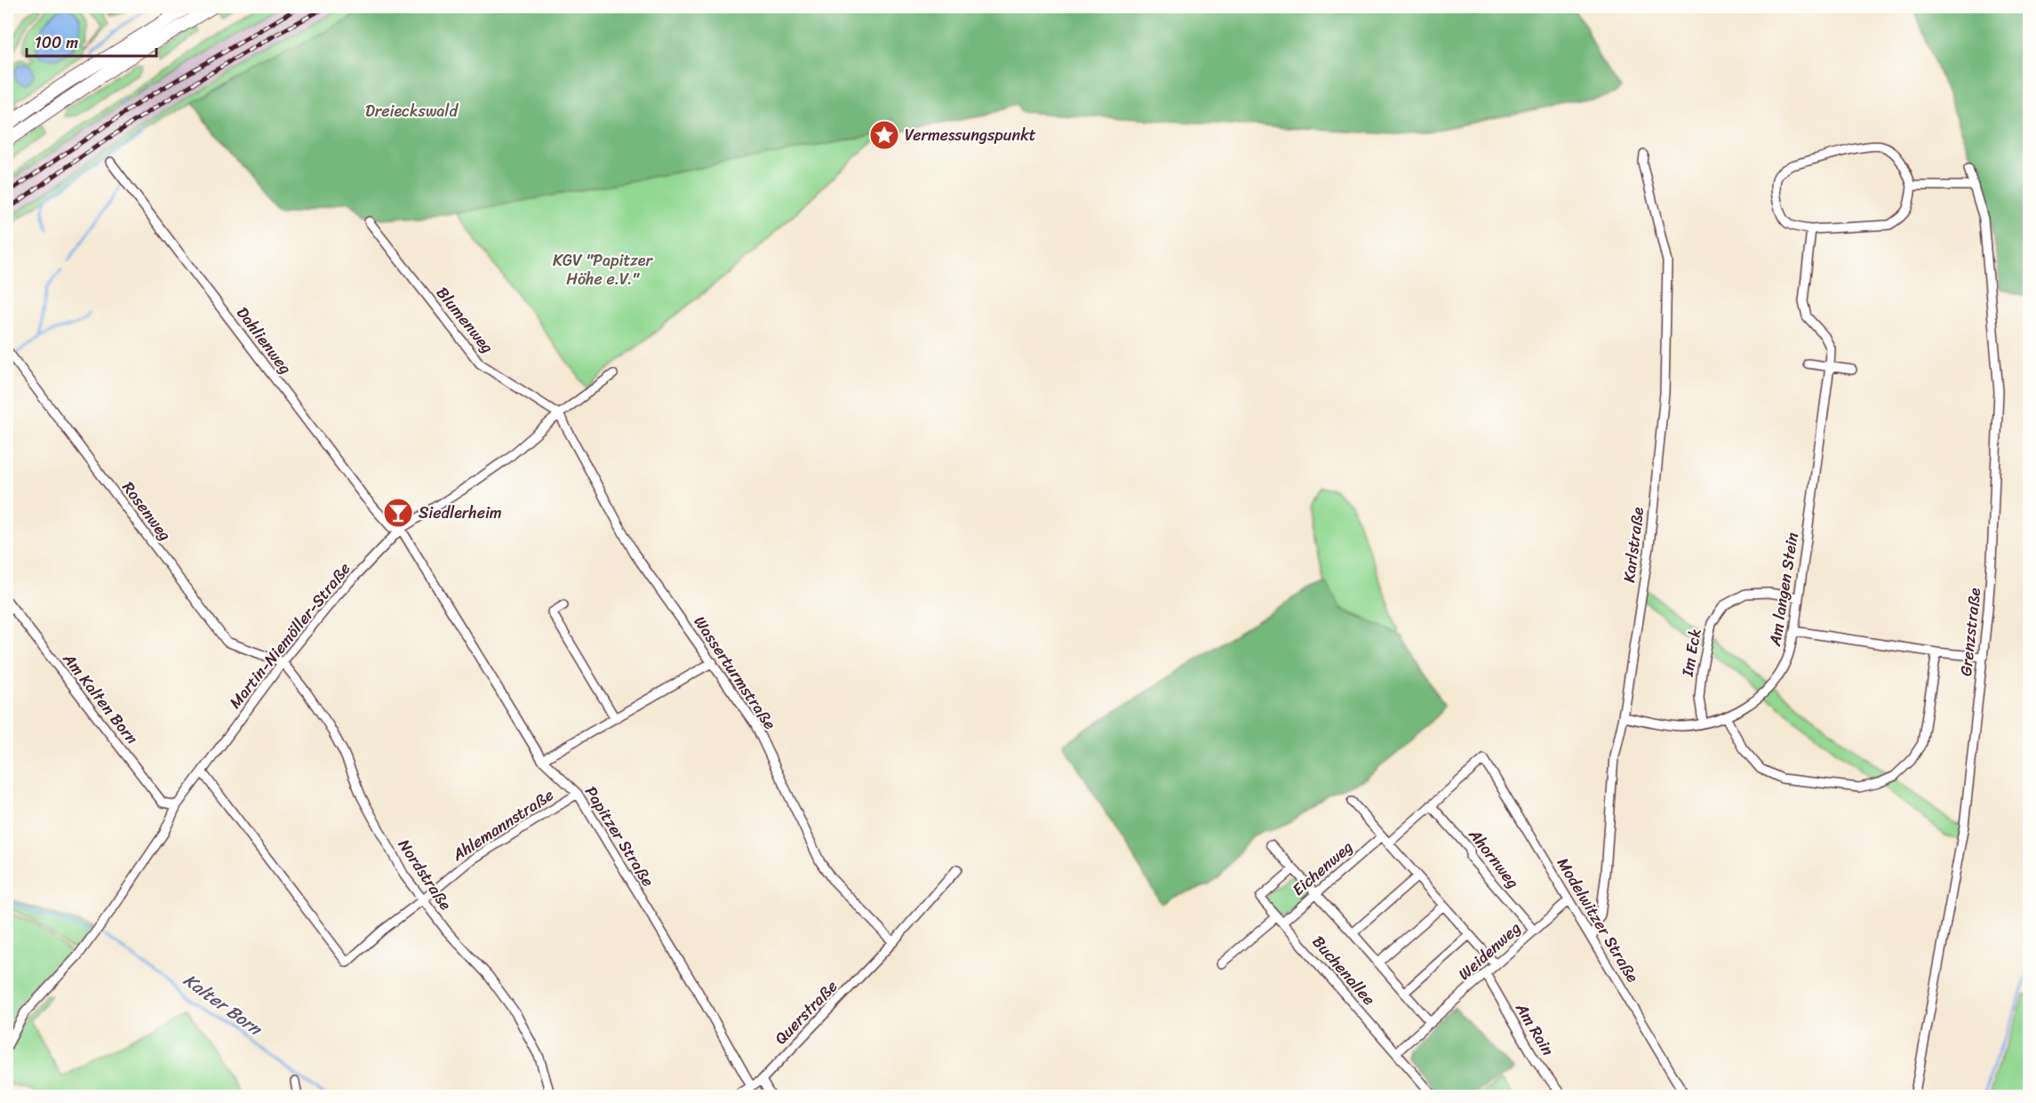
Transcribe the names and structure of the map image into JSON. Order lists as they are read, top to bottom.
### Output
{
  "streets": {
    "street": [
      "Blumenweg",
      "Dahlienweg",
      "Rosenweg",
      "Karlstraße",
      "Am langen Stein",
      "Grenzstraße",
      "Martin-Niemöller-Straße",
      "Im Eck",
      "Wasserturmstraße",
      "Am Kalten Born",
      "Ahlemannstraße",
      "Papitzer Straße",
      "Ahornweg",
      "Eichenweg",
      "Nordstraße",
      "Modelwitzer Straße",
      "Weidenweg",
      "Buchenallee",
      "Querstraße",
      "Am Rain"
    ]
  },
  "crossings": [
    ["Blumenweg", "Martin-Niemöller-Straße"],
    ["Blumenweg", "Wasserturmstraße"],
    ["Dahlienweg", "Martin-Niemöller-Straße"],
    ["Dahlienweg", "Papitzer Straße"],
    ["Rosenweg", "Martin-Niemöller-Straße"],
    ["Rosenweg", "Nordstraße"],
    ["Karlstraße", "Am langen Stein"],
    ["Karlstraße", "Modelwitzer Straße"],
    ["Am langen Stein", "Im Eck"],
    ["Martin-Niemöller-Straße", "Wasserturmstraße"],
    ["Martin-Niemöller-Straße", "Am Kalten Born"],
    ["Martin-Niemöller-Straße", "Ahlemannstraße"],
    ["Martin-Niemöller-Straße", "Papitzer Straße"],
    ["Martin-Niemöller-Straße", "Nordstraße"],
    ["Wasserturmstraße", "Querstraße"],
    ["Ahlemannstraße", "Papitzer Straße"],
    ["Ahlemannstraße", "Nordstraße"],
    ["Papitzer Straße", "Querstraße"],
    ["Ahornweg", "Modelwitzer Straße"],
    ["Ahornweg", "Weidenweg"],
    ["Eichenweg", "Buchenallee"],
    ["Modelwitzer Straße", "Weidenweg"],
    ["Weidenweg", "Buchenallee"],
    ["Weidenweg", "Am Rain"]
  ],
  "water": ["Kalter Born"],
  "parks": ["Dreieckswald", "KGV \"Papitzer Höhe e.V.\""],
  "places": {
    "place": ["Vermessungspunkt"],
    "bar": ["Siedlerheim"]
  },
  "scale_bar": "100 m"
}
